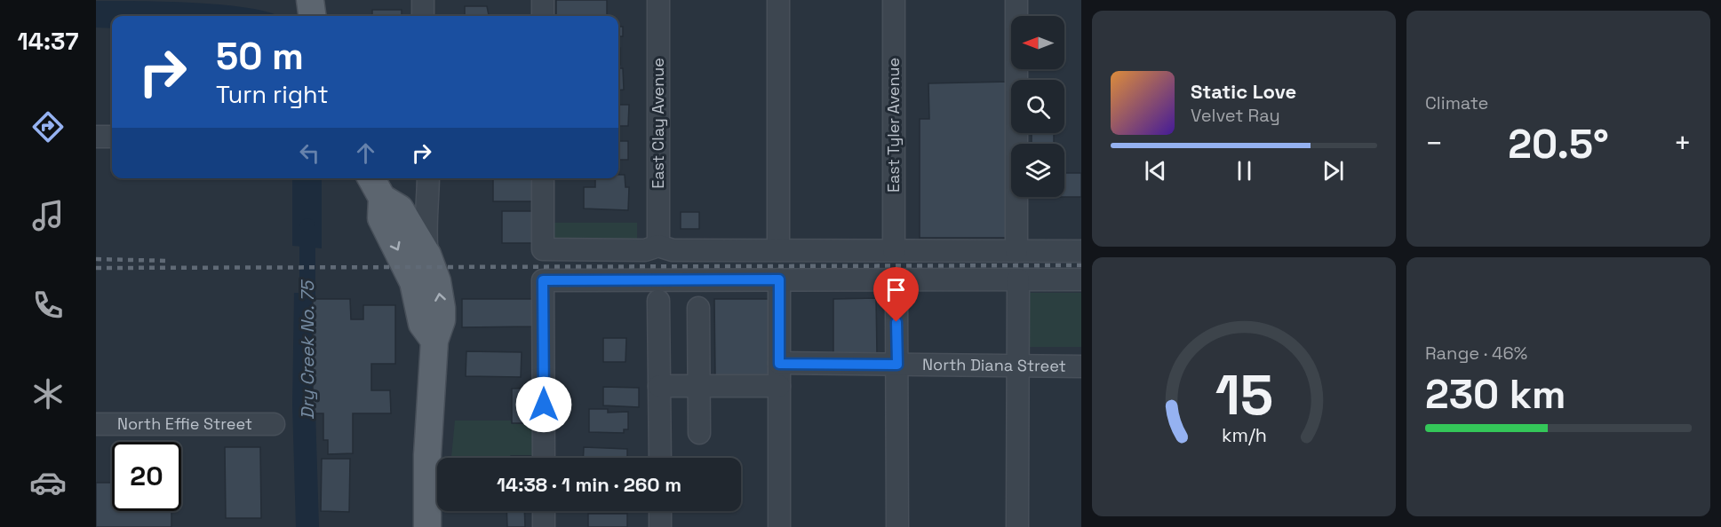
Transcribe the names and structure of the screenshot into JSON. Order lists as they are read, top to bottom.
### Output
{
  "streets": {
    "street": [
      "East Clay Avenue",
      "East Tyler Avenue",
      "North Diana Street",
      "North Effie Street"
    ]
  },
  "water": ["Dry Creek No. 75"],
  "north": "left",
  "page": {
    "tabs": "14:37",
    "tile": [
      "Climate",
      ["Range · 46%", "230 km"]
    ],
    "turn": ["50 m", "Turn right"],
    "song": ["Static Love", "Velvet Ray"],
    "heat": ["−", "20.5°", "+"],
    "limit": "20",
    "trip": "14:38 · 1 min · 260 m",
    "gauge": ["15", "km/h"]
  }
}
